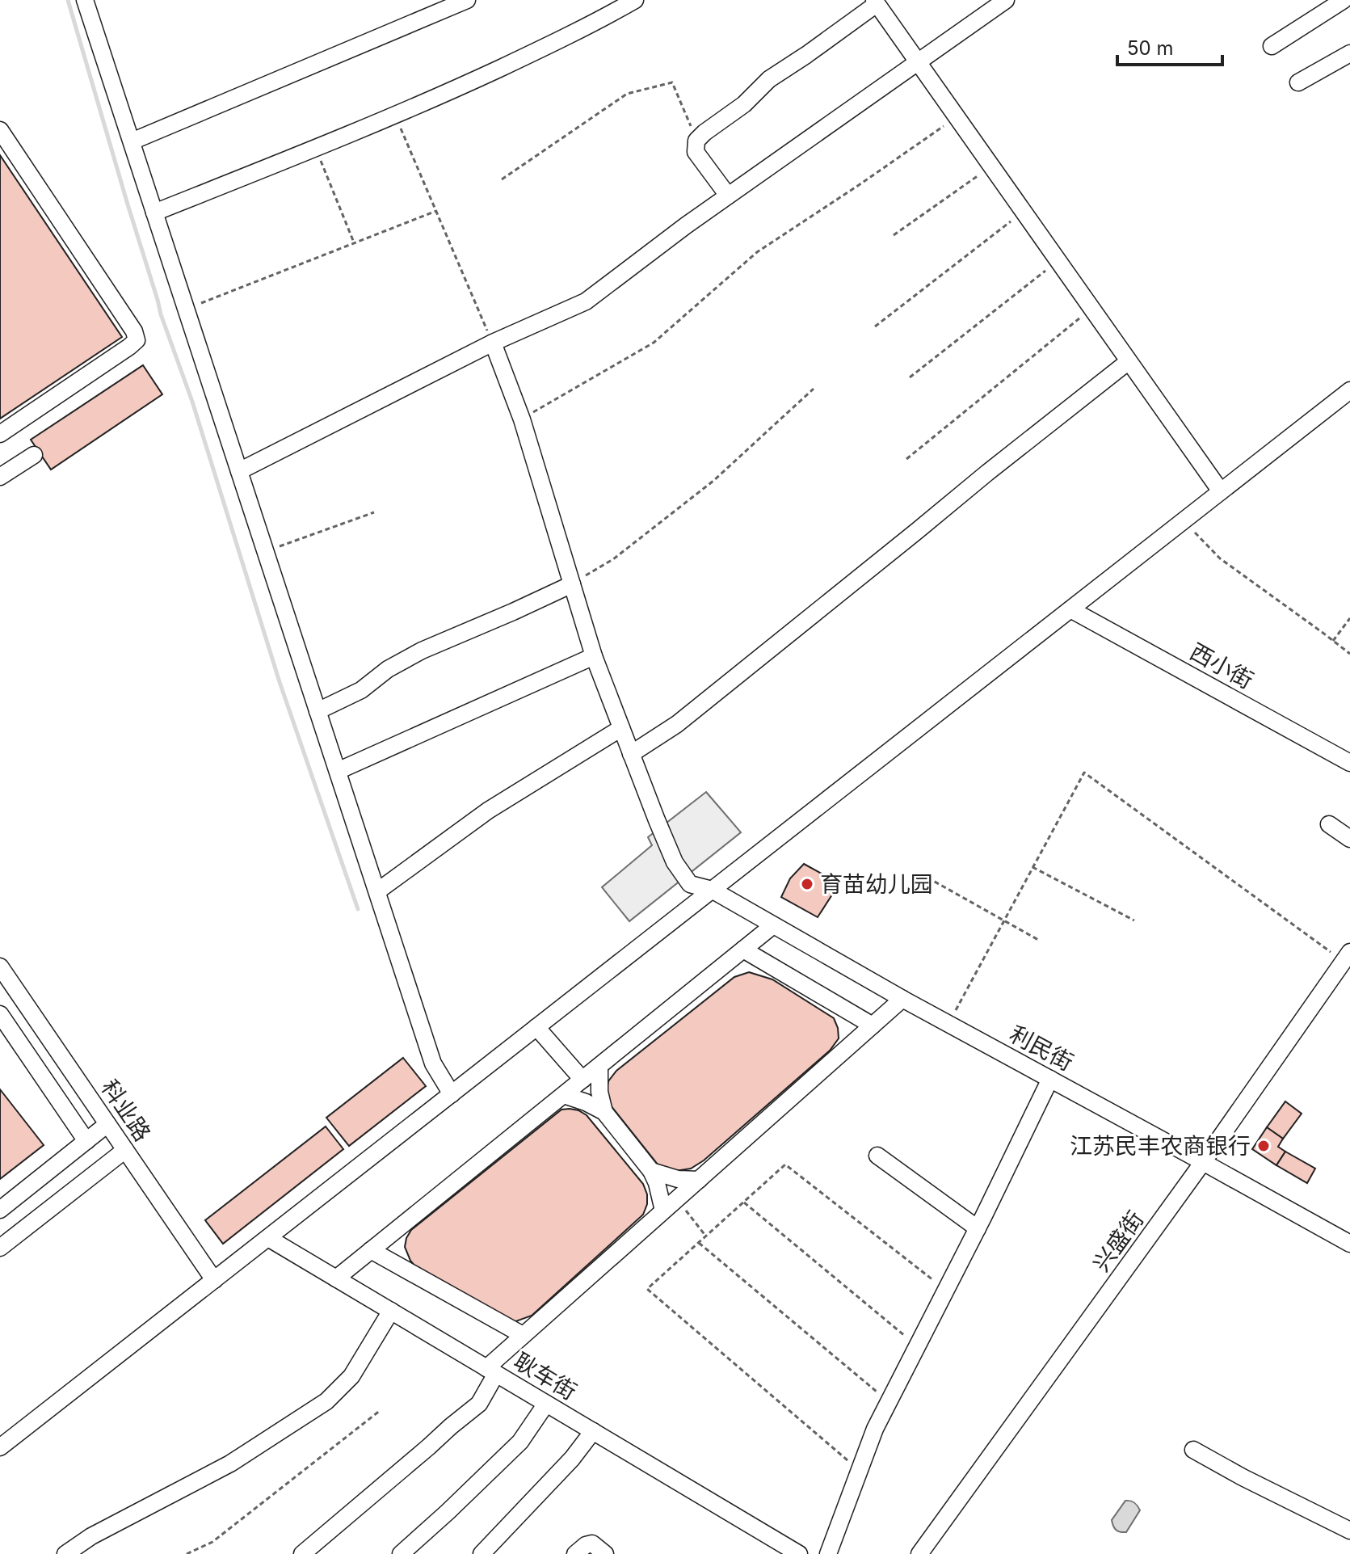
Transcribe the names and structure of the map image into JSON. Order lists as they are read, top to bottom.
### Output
{
  "streets": {
    "street": [
      "西小街",
      "利民街",
      "科业路",
      "兴盛街",
      "耿车街"
    ]
  },
  "crossings": [
    ["利民街", "兴盛街"]
  ],
  "places": ["育苗幼儿园", "江苏民丰农商银行"],
  "scale_bar": "50 m"
}
